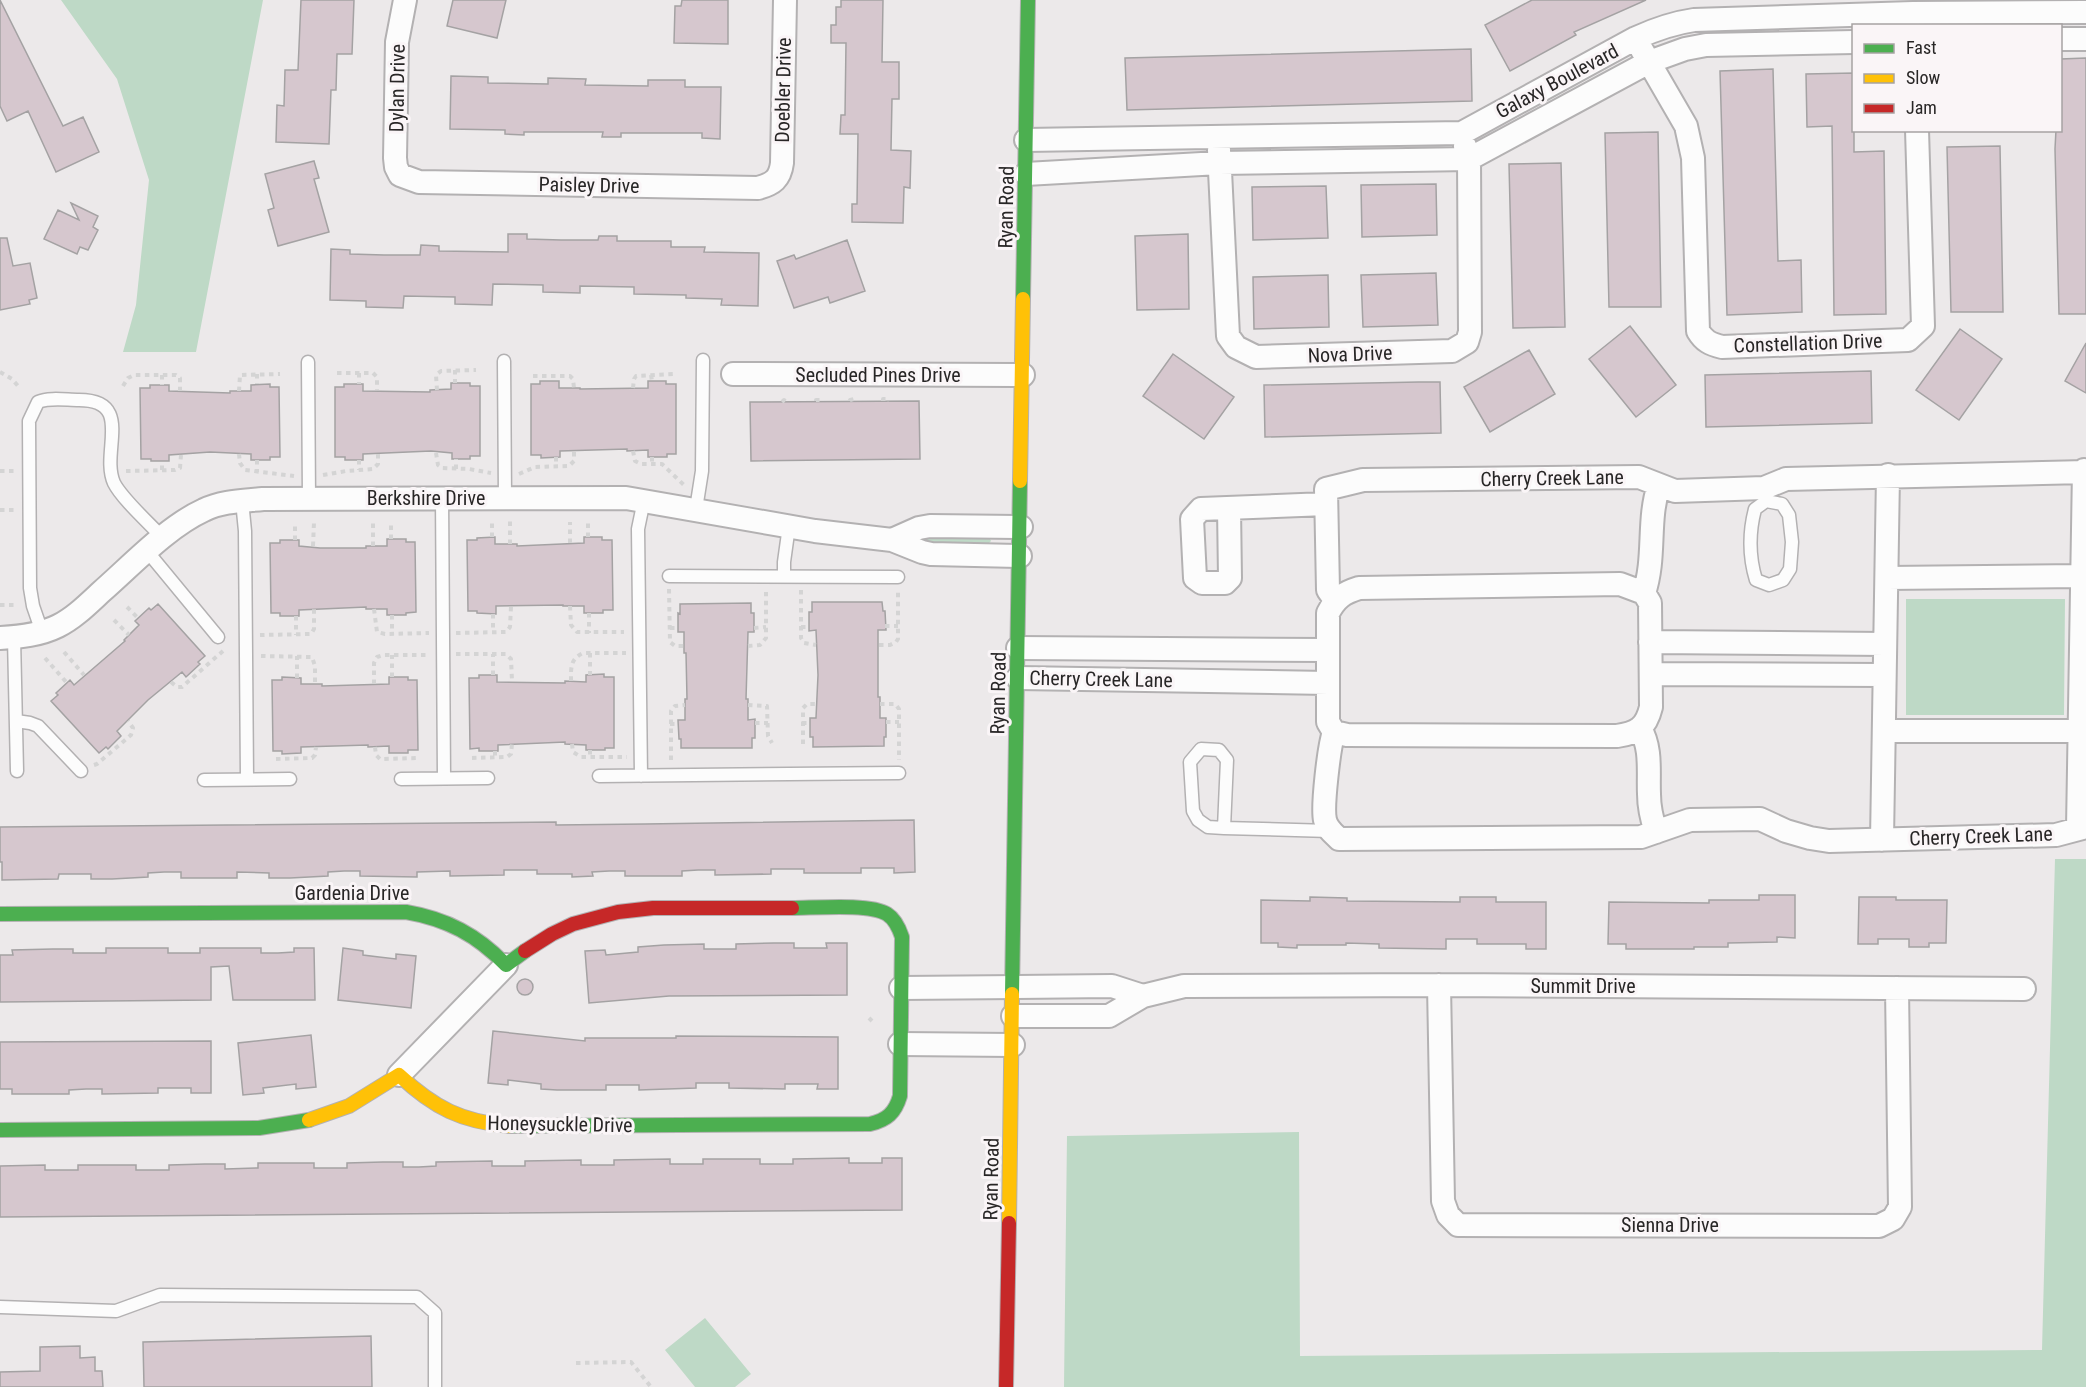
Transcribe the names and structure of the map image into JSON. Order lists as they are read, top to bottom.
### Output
{
  "streets": {
    "street": [
      "Galaxy Boulevard",
      "Dylan Drive",
      "Doebler Drive",
      "Paisley Drive",
      "Ryan Road",
      "Constellation Drive",
      "Nova Drive",
      "Secluded Pines Drive",
      "Cherry Creek Lane",
      "Berkshire Drive",
      "Gardenia Drive",
      "Summit Drive",
      "Honeysuckle Drive",
      "Sienna Drive"
    ]
  },
  "crossings": [
    ["Galaxy Boulevard", "Ryan Road"],
    ["Galaxy Boulevard", "Constellation Drive"],
    ["Galaxy Boulevard", "Nova Drive"],
    ["Dylan Drive", "Paisley Drive"],
    ["Doebler Drive", "Paisley Drive"],
    ["Ryan Road", "Secluded Pines Drive"],
    ["Ryan Road", "Cherry Creek Lane"],
    ["Ryan Road", "Berkshire Drive"],
    ["Ryan Road", "Summit Drive"],
    ["Summit Drive", "Sienna Drive"]
  ],
  "legend": ["Fast", "Slow", "Jam"]
}
